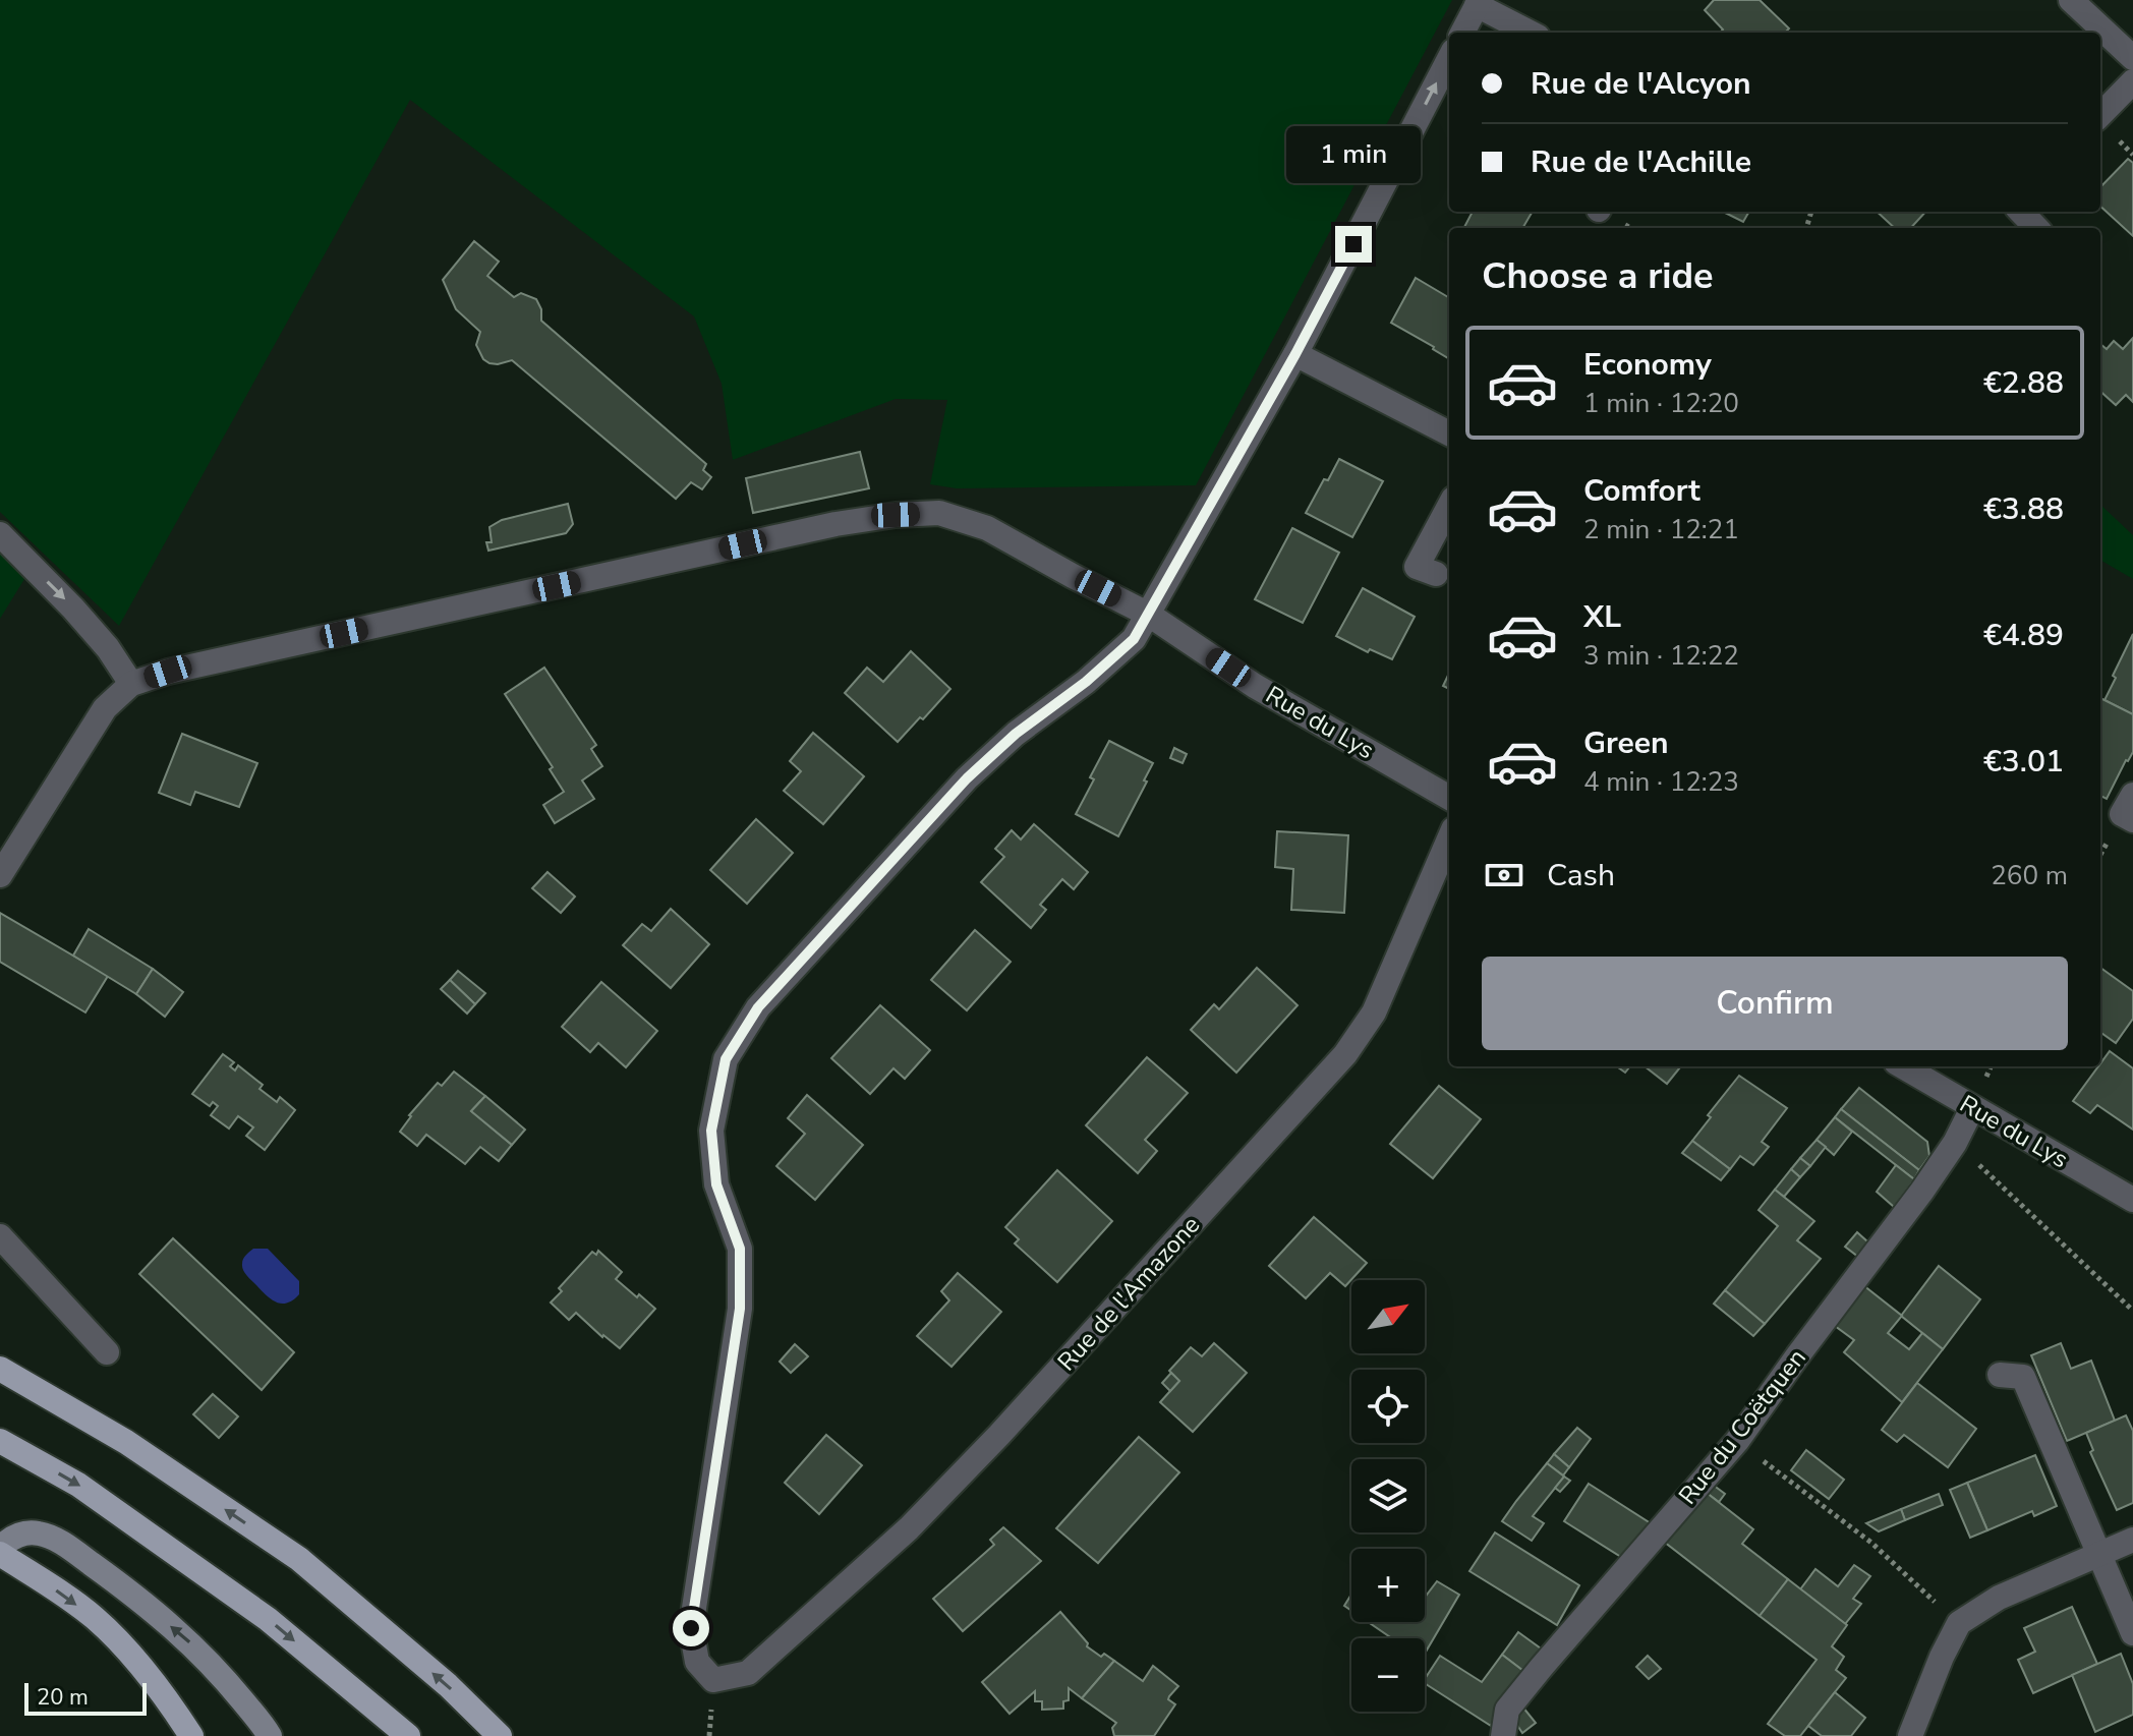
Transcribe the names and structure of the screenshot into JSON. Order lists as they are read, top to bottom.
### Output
{
  "streets": {
    "street": ["Rue du Lys", "Rue de l'Amazone", "Rue du Coëtquen"]
  },
  "crossings": [
    ["Rue du Lys", "Rue de l'Amazone"],
    ["Rue du Lys", "Rue du Coëtquen"]
  ],
  "scale_bar": "20 m",
  "north": "top right",
  "page": {
    "banner": ["Rue de l'Alcyon", "Rue de l'Achille"],
    "bubble": "1 min",
    "heading": "Choose a ride",
    "list": [
      {
        "name": "Economy",
        "note": "1 min · 12:20",
        "value": "€2.88"
      },
      {
        "name": "Comfort",
        "note": "2 min · 12:21",
        "value": "€3.88"
      },
      {
        "name": "XL",
        "note": "3 min · 12:22",
        "value": "€4.89"
      },
      {
        "name": "Green",
        "note": "4 min · 12:23",
        "value": "€3.01"
      }
    ],
    "pay": ["Cash", "260 m"],
    "buttons": "Confirm",
    "map_buttons": ["+", "−"],
    "scale": "20 m"
  }
}
